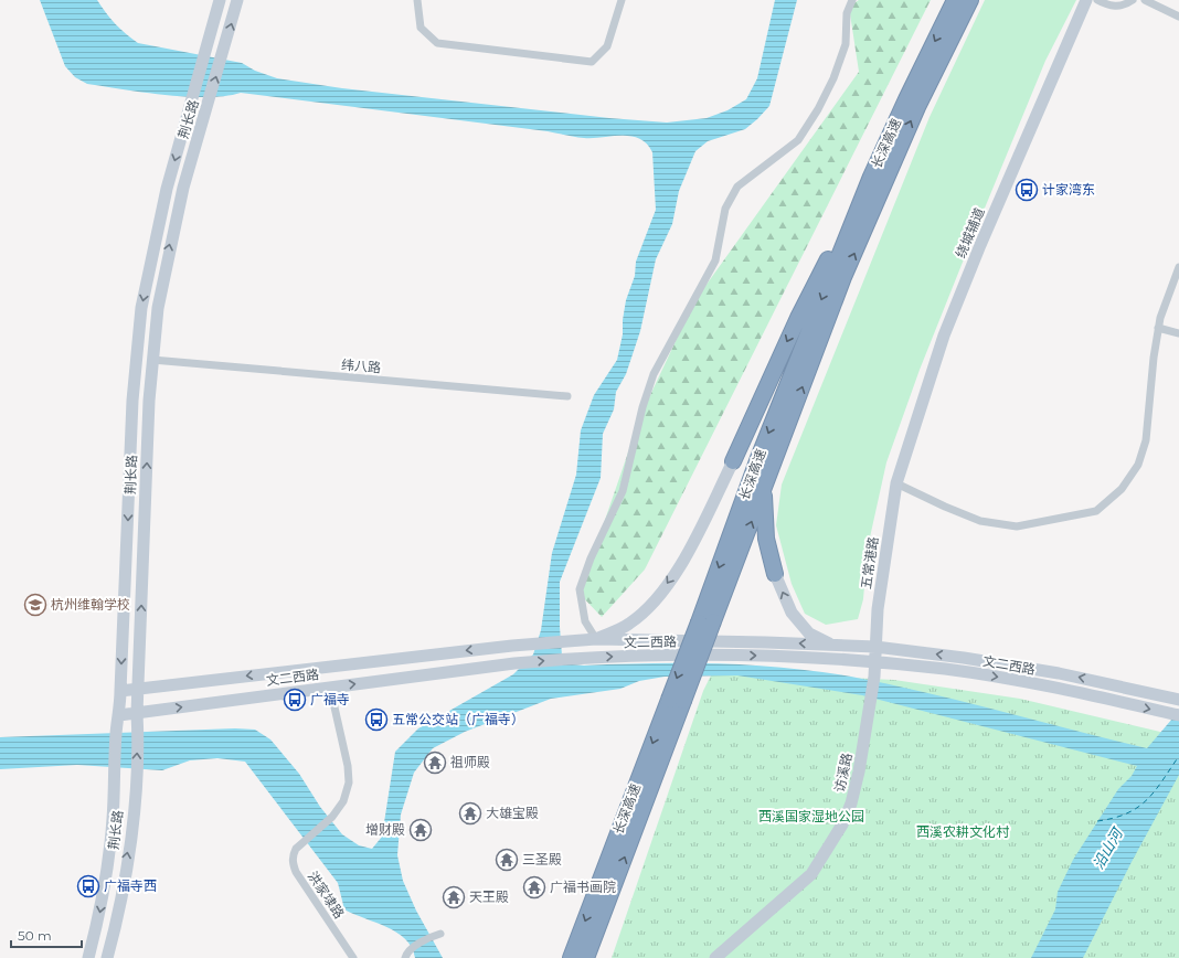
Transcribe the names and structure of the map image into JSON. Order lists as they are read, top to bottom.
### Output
{
  "streets": {
    "highway": ["长深高速"],
    "main road": [
      "荆长路",
      "绕城辅道",
      "五常港路",
      "文二西路",
      "访溪路"
    ],
    "street": ["纬八路", "洪家埭路"]
  },
  "crossings": [
    ["荆长路", "纬八路"],
    ["荆长路", "文二西路"],
    ["绕城辅道", "五常港路"],
    ["五常港路", "文二西路"],
    ["五常港路", "访溪路"],
    ["文二西路", "访溪路"],
    ["文二西路", "洪家埭路"]
  ],
  "water": ["沿山河"],
  "parks": ["西溪国家湿地公园", "西溪农耕文化村"],
  "places": {
    "bus stop": [
      "计家湾东",
      "广福寺",
      "五常公交站（广福寺）",
      "广福寺西"
    ],
    "school or university": ["杭州维翰学校"],
    "temple": [
      "祖师殿",
      "大雄宝殿",
      "增财殿",
      "三圣殿",
      "广福书画院",
      "天王殿"
    ]
  },
  "scale_bar": "50 m"
}
